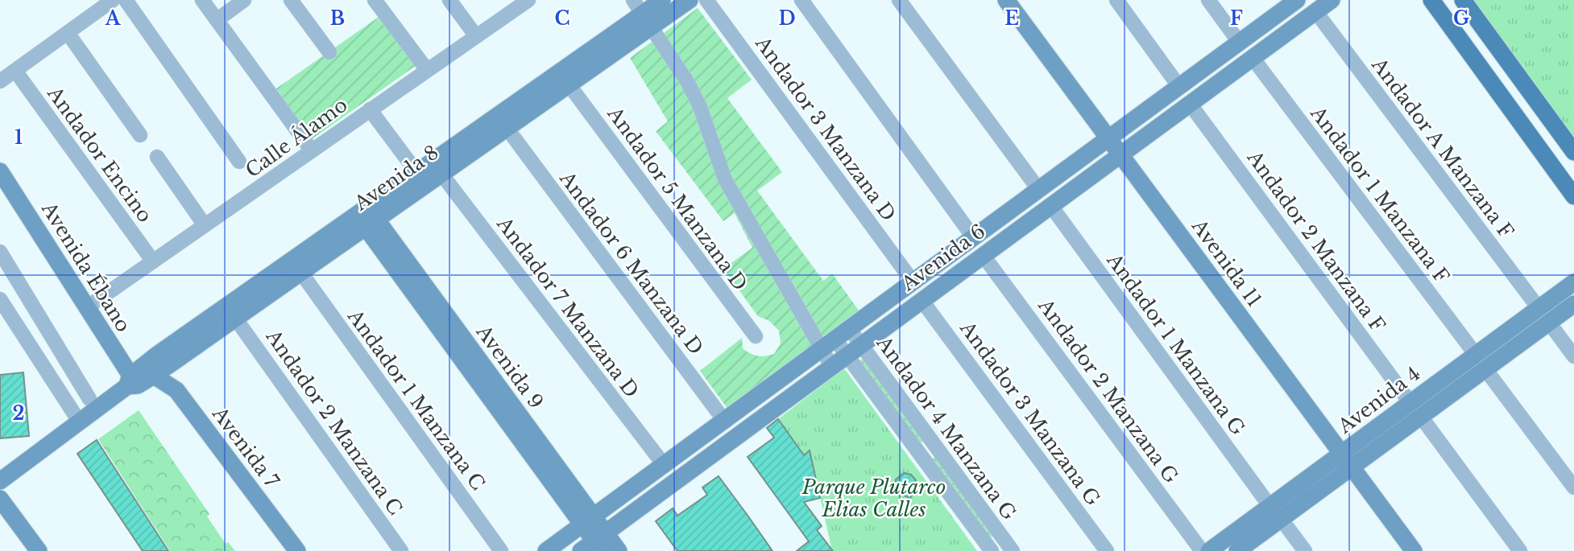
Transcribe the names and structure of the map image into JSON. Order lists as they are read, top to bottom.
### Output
{
  "streets": {
    "street": [
      "Andador 3 Manzana D",
      "Calle Álamo",
      "Andador A Manzana F",
      "Andador Encino",
      "Avenida 8",
      "Andador 1 Manzana F",
      "Andador 5 Manzana D",
      "Andador 2 Manzana F",
      "Avenida 6",
      "Andador 6 Manzana D",
      "Avenida 11",
      "Avenida Ébano",
      "Andador 7 Manzana D",
      "Andador 1 Manzana G",
      "Avenida 9",
      "Andador 2 Manzana G",
      "Andador 1 Manzana C",
      "Avenida 4",
      "Andador 3 Manzana G",
      "Andador 2 Manzana C",
      "Andador 4 Manzana G",
      "Avenida 7"
    ]
  },
  "crossings": [
    ["Andador 3 Manzana D", "Avenida 6"],
    ["Calle Álamo", "Andador Encino"],
    ["Calle Álamo", "Avenida Ébano"],
    ["Andador A Manzana F", "Avenida 6"],
    ["Andador A Manzana F", "Avenida 4"],
    ["Avenida 8", "Andador 5 Manzana D"],
    ["Avenida 8", "Andador 6 Manzana D"],
    ["Avenida 8", "Avenida Ébano"],
    ["Avenida 8", "Andador 7 Manzana D"],
    ["Avenida 8", "Avenida 9"],
    ["Avenida 8", "Andador 1 Manzana C"],
    ["Avenida 8", "Andador 2 Manzana C"],
    ["Avenida 8", "Avenida 7"],
    ["Andador 1 Manzana F", "Avenida 6"],
    ["Andador 1 Manzana F", "Avenida 4"],
    ["Andador 2 Manzana F", "Avenida 6"],
    ["Andador 2 Manzana F", "Avenida 4"],
    ["Avenida 6", "Andador 6 Manzana D"],
    ["Avenida 6", "Avenida 11"],
    ["Avenida 6", "Andador 7 Manzana D"],
    ["Avenida 6", "Andador 1 Manzana G"],
    ["Avenida 6", "Avenida 9"],
    ["Avenida 6", "Andador 2 Manzana G"],
    ["Avenida 6", "Andador 3 Manzana G"],
    ["Avenida 6", "Andador 4 Manzana G"],
    ["Avenida 11", "Avenida 4"],
    ["Avenida Ébano", "Avenida 7"],
    ["Andador 1 Manzana G", "Avenida 4"]
  ],
  "parks": ["Parque Plutarco Elias Calles"],
  "grid": {
    "columns": [
      "A",
      "B",
      "C",
      "D",
      "E",
      "F",
      "G"
    ],
    "rows": ["1", "2"]
  }
}
